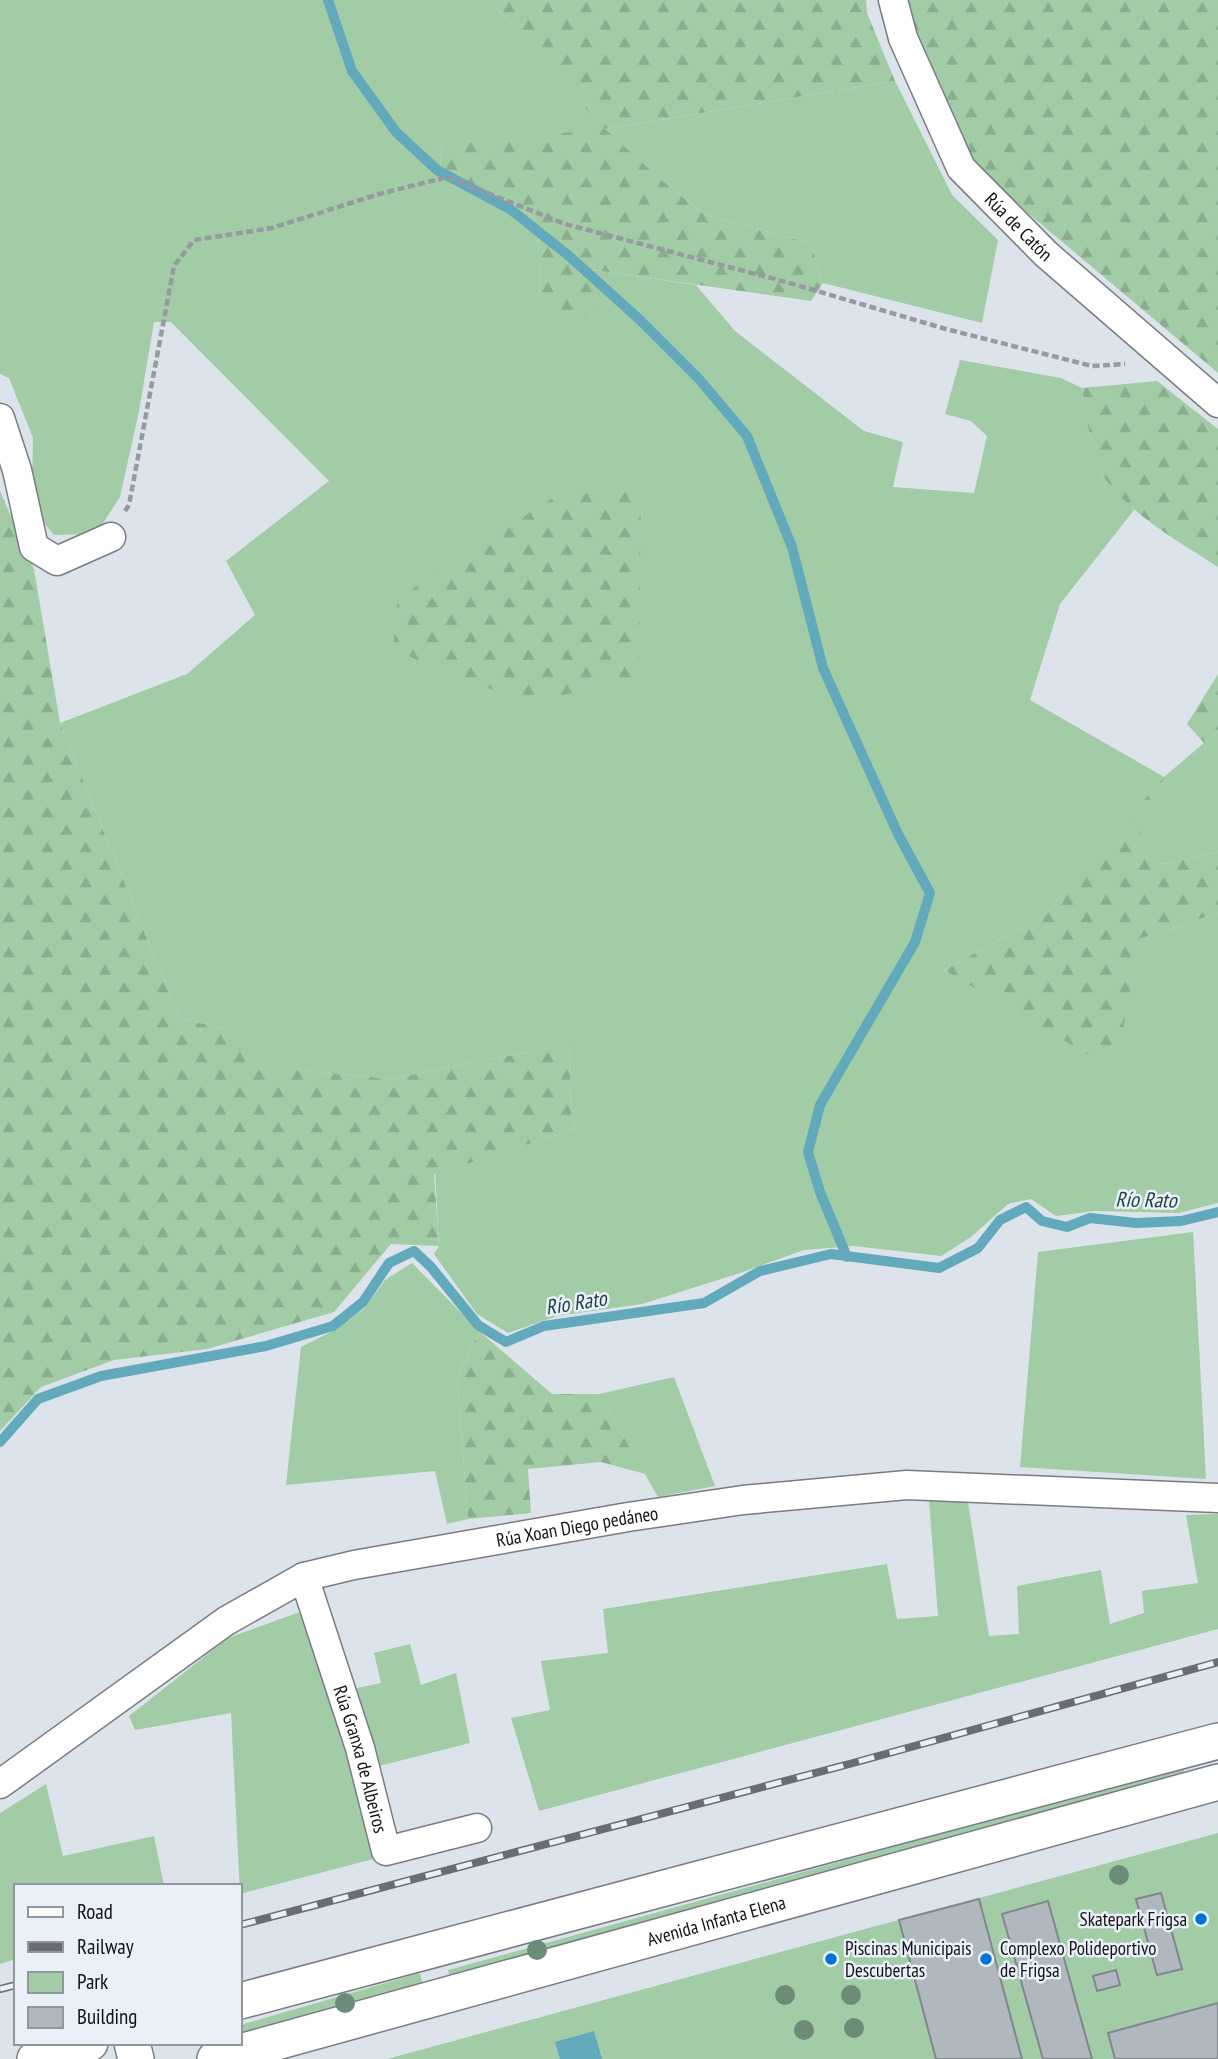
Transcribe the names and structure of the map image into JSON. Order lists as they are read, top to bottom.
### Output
{
  "streets": {
    "street": [
      "Rúa de Catón",
      "Rúa Xoan Diego pedáneo",
      "Rúa Granxa de Albeiros",
      "Avenida Infanta Elena"
    ]
  },
  "crossings": [
    ["Rúa Xoan Diego pedáneo", "Rúa Granxa de Albeiros"]
  ],
  "water": ["Río Rato"],
  "places": ["Skatepark Frigsa", "Piscinas Municipais Descubertas", "Complexo Polideportivo de Frigsa"],
  "legend": [
    "Road",
    "Railway",
    "Park",
    "Building"
  ]
}
